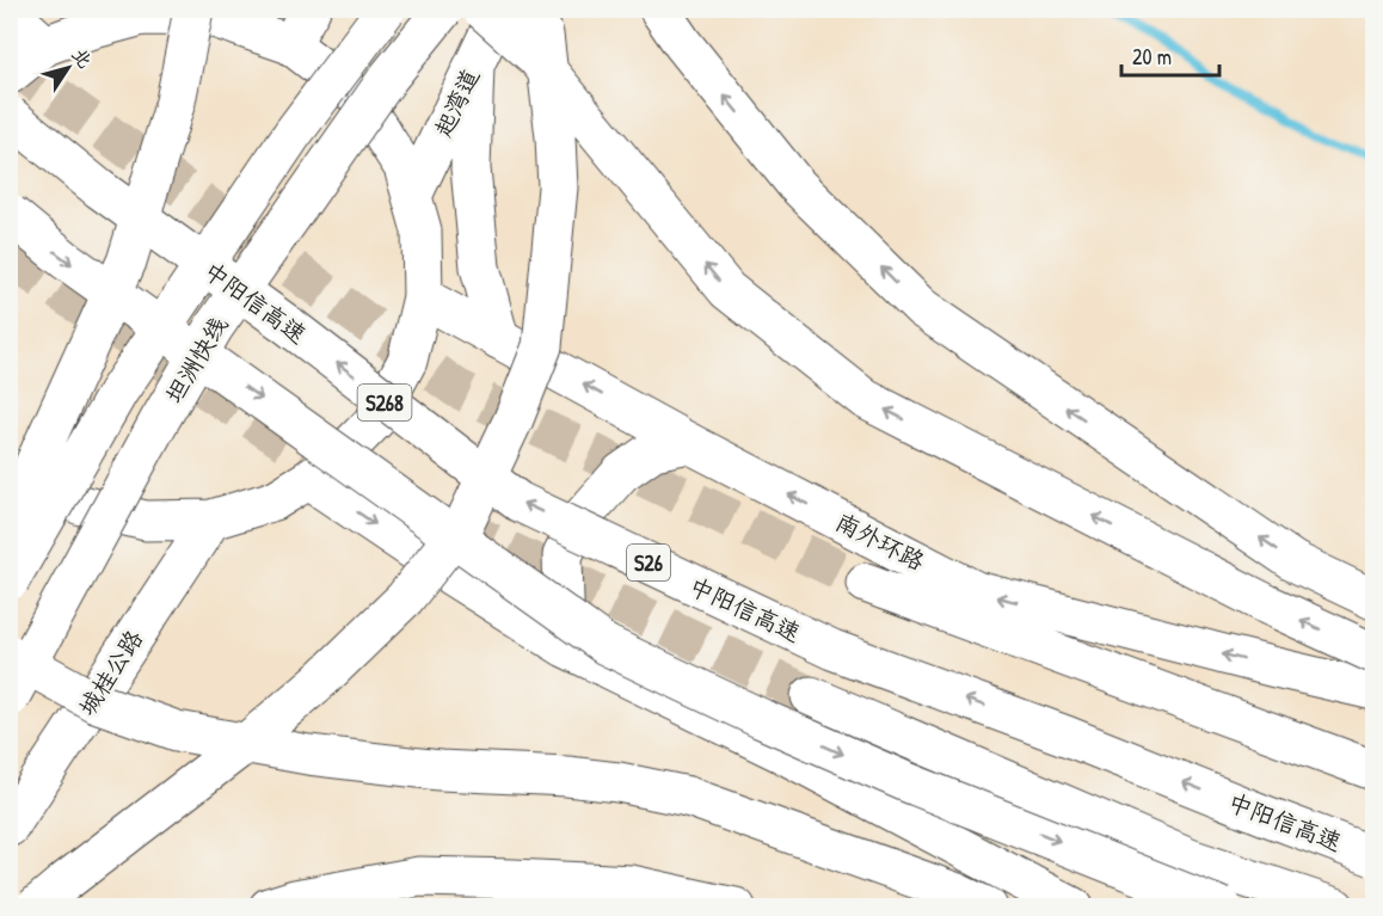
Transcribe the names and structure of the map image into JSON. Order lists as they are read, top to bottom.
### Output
{
  "streets": {
    "main road": [
      "起湾道",
      "中阳信高速",
      "坦洲快线",
      "S268",
      "南外环路",
      "S26",
      "城桂公路"
    ]
  },
  "crossings": [
    ["起湾道", "S268"],
    ["S268", "南外环路"],
    ["S268", "城桂公路"]
  ],
  "scale_bar": "20 m",
  "north": "top right"
}
